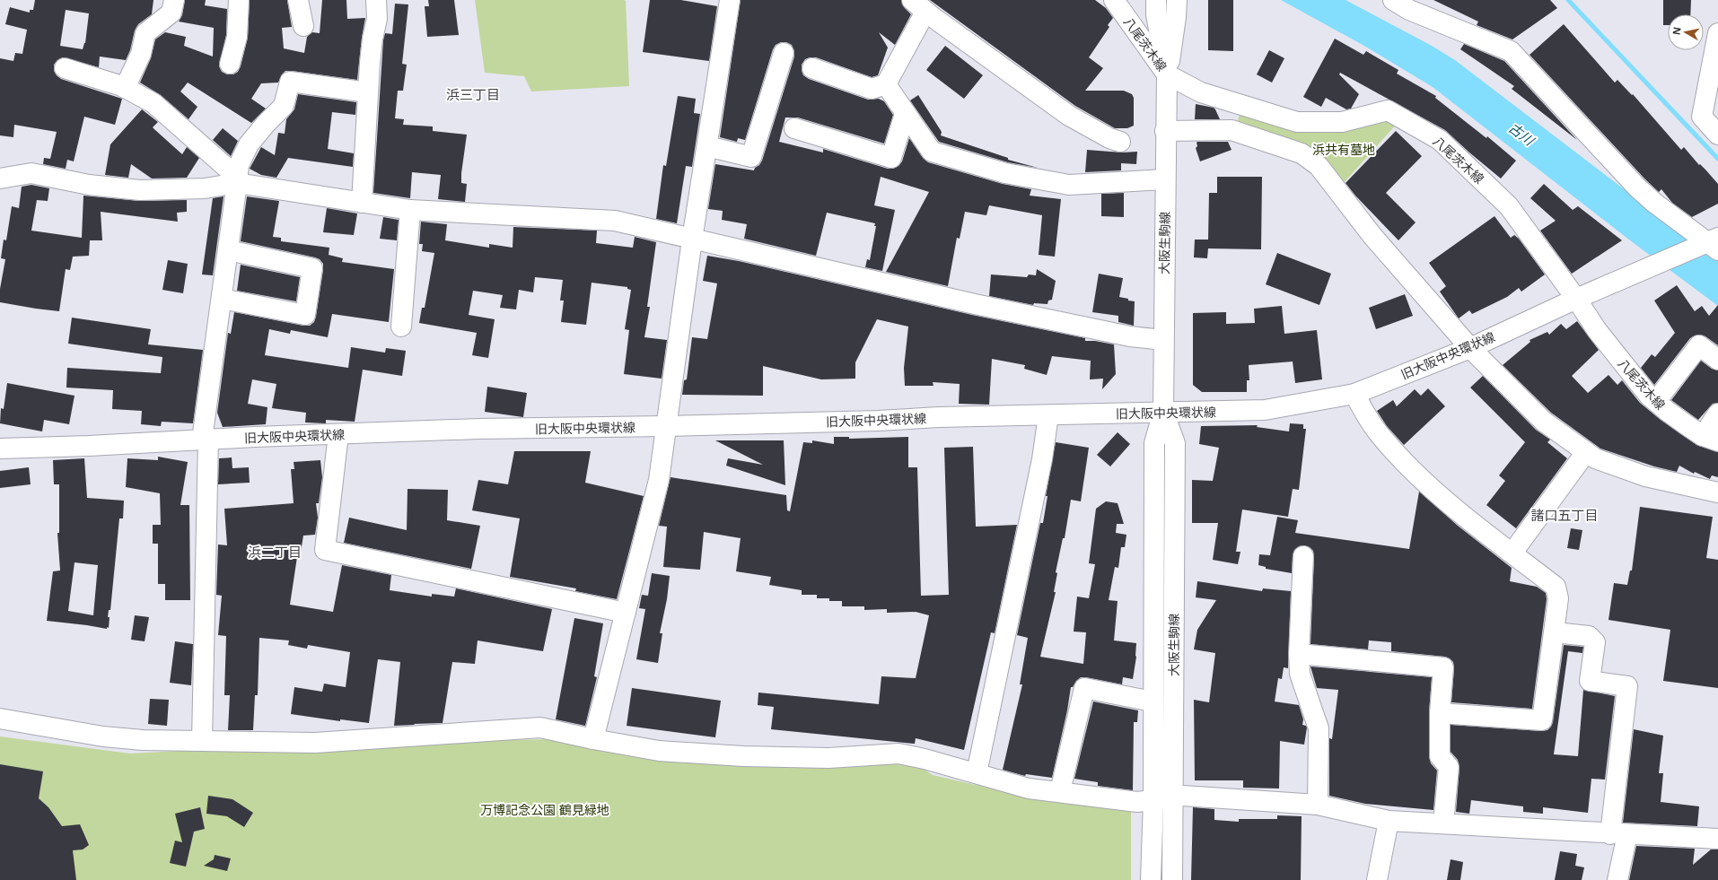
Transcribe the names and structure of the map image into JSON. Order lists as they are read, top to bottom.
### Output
{
  "streets": {
    "street": ["八尾茨木線", "大阪生駒線", "旧大阪中央環状線"]
  },
  "crossings": [
    ["八尾茨木線", "大阪生駒線"],
    ["八尾茨木線", "旧大阪中央環状線"],
    ["大阪生駒線", "旧大阪中央環状線"]
  ],
  "districts": ["浜三丁目", "諸口五丁目", "浜二丁目"],
  "water": ["古川"],
  "parks": ["浜共有墓地", "万博記念公園 鶴見緑地"],
  "north": "left"
}
